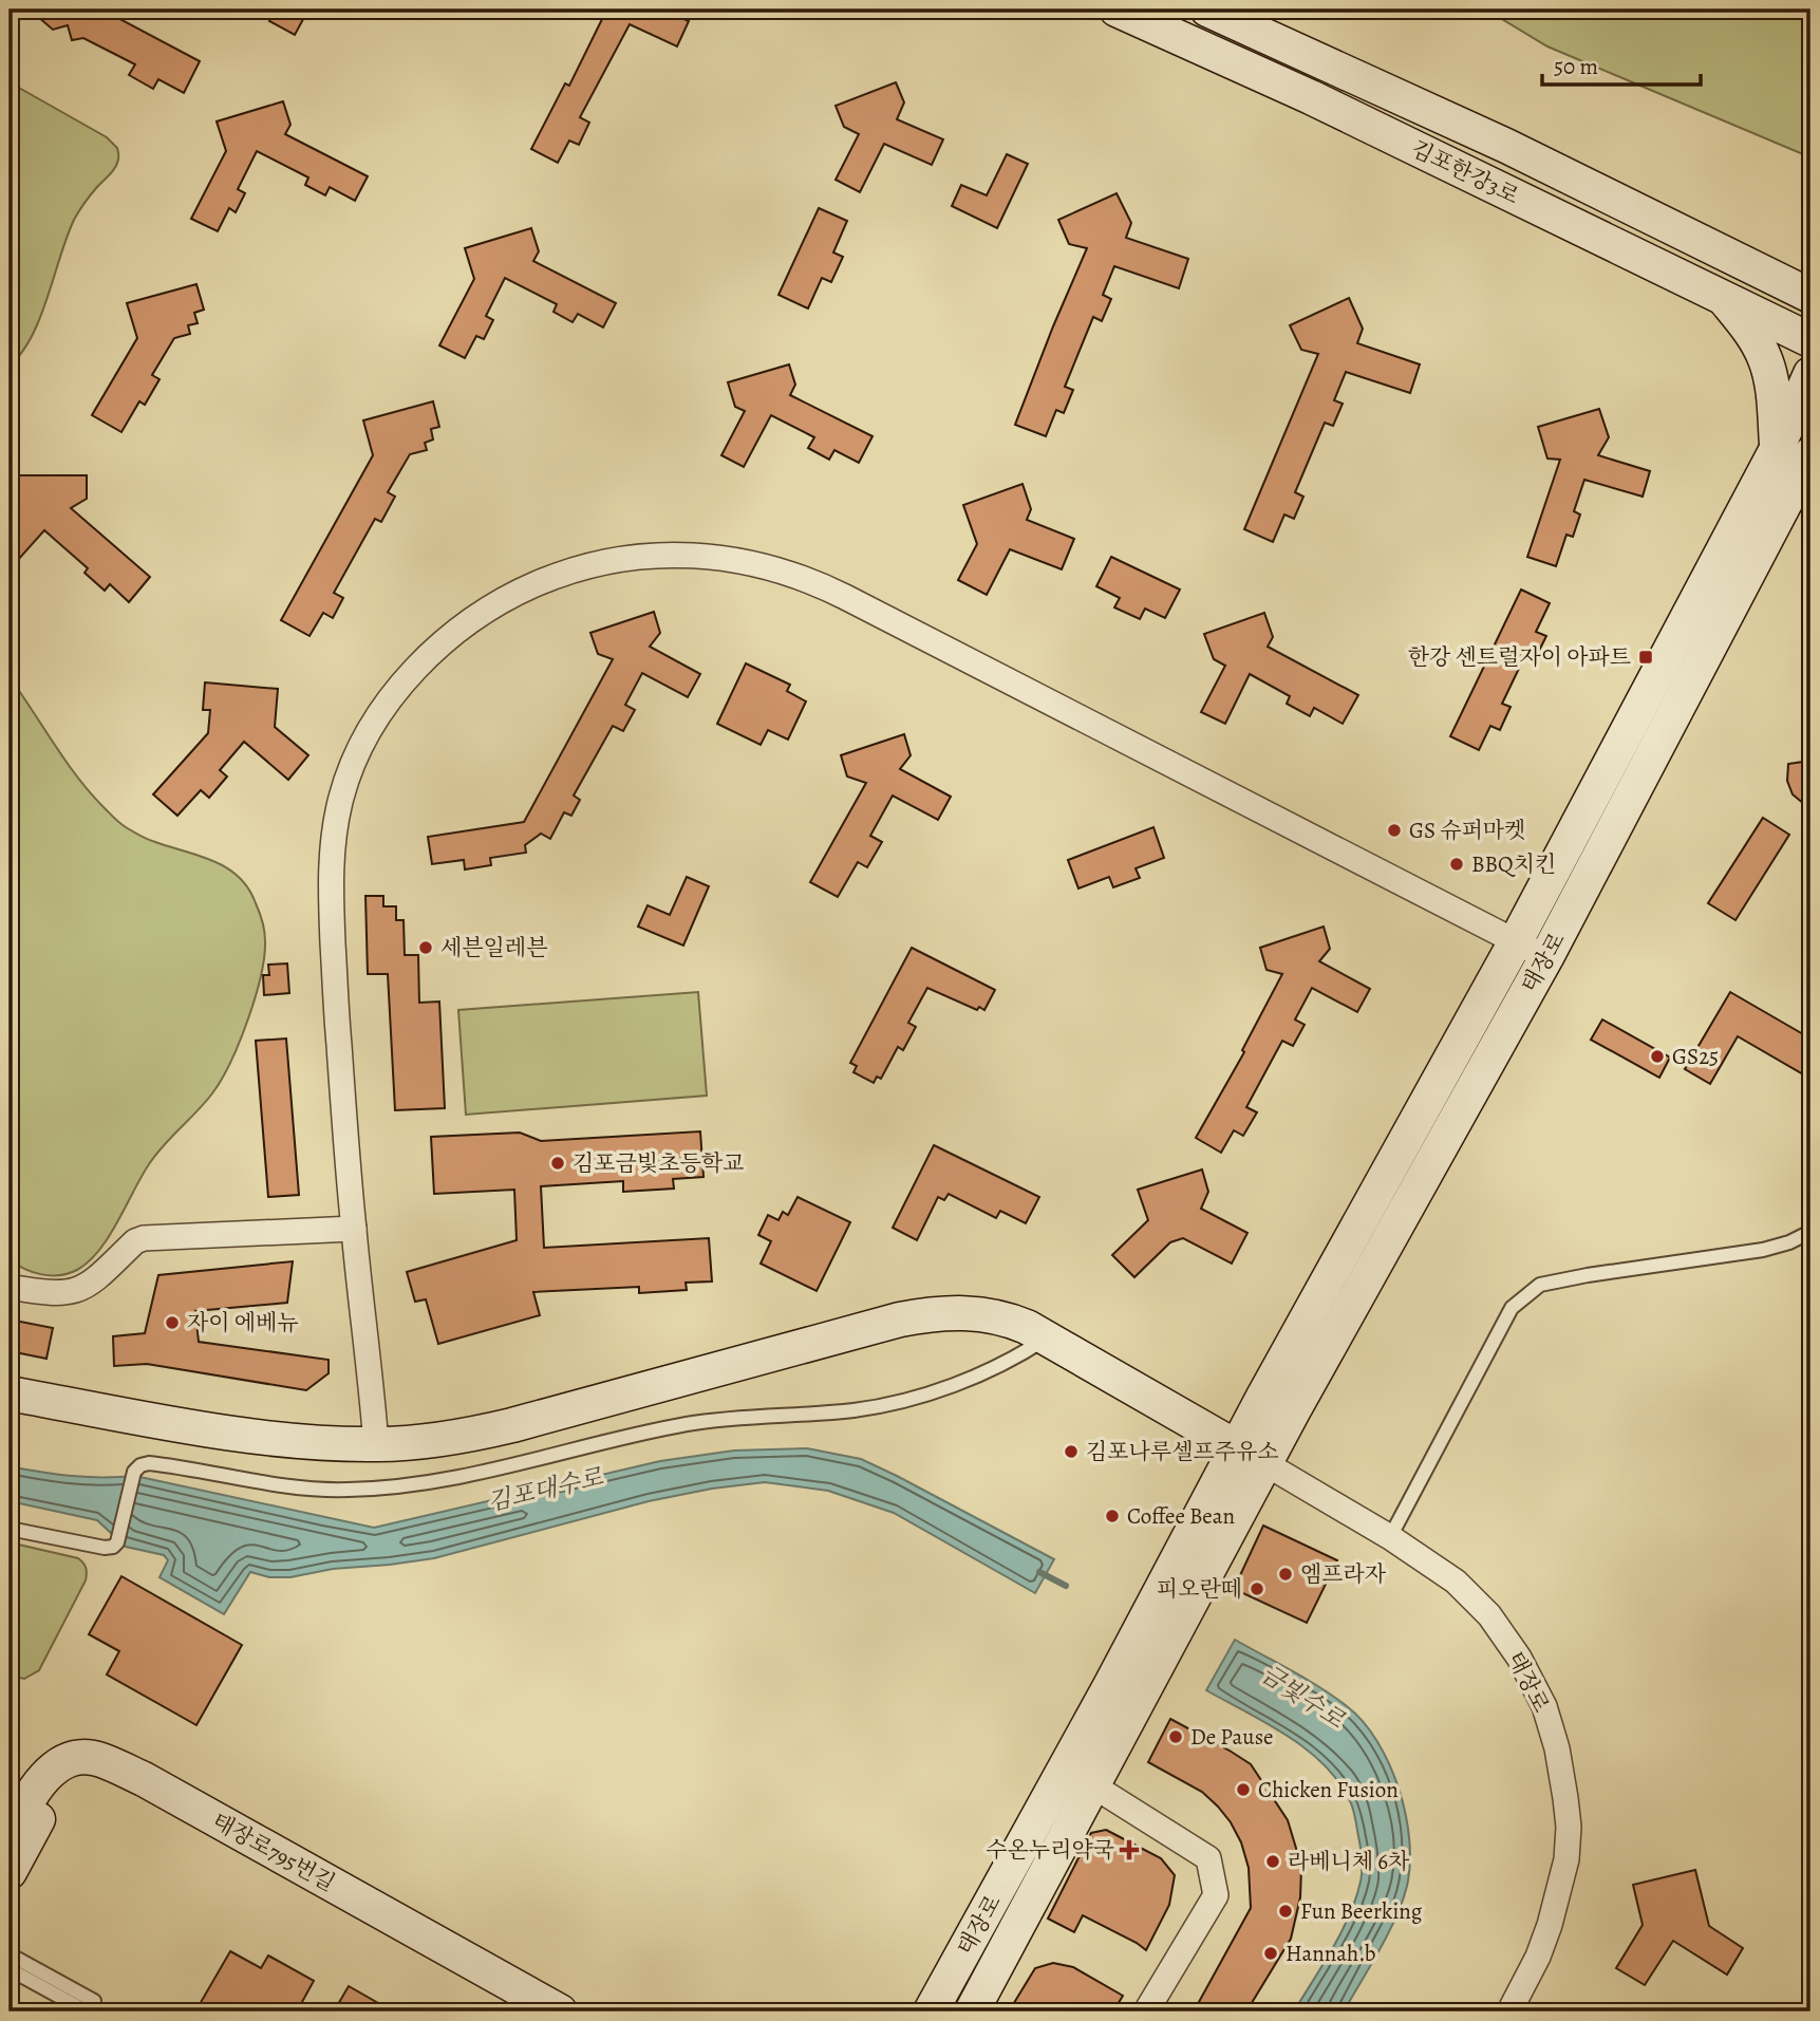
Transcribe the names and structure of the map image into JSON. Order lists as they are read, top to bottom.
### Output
{
  "streets": {
    "street": ["김포한강3로", "태장로", "태장로795번길"]
  },
  "water": ["김포대수로", "금빛수로"],
  "places": {
    "transit": ["한강 센트럴자이 아파트"],
    "other": [
      "GS 슈퍼마켓",
      "BBQ치킨",
      "세븐일레븐",
      "GS25",
      "김포금빛초등학교",
      "자이 에베뉴",
      "김포나루셀프주유소",
      "Coffee Bean",
      "엠프라자",
      "피오란떼",
      "De Pause",
      "Chicken Fusion",
      "라베니체 6차",
      "Fun Beerking",
      "Hannah.b"
    ],
    "health": ["수온누리약국"]
  },
  "scale_bar": "50 m"
}
